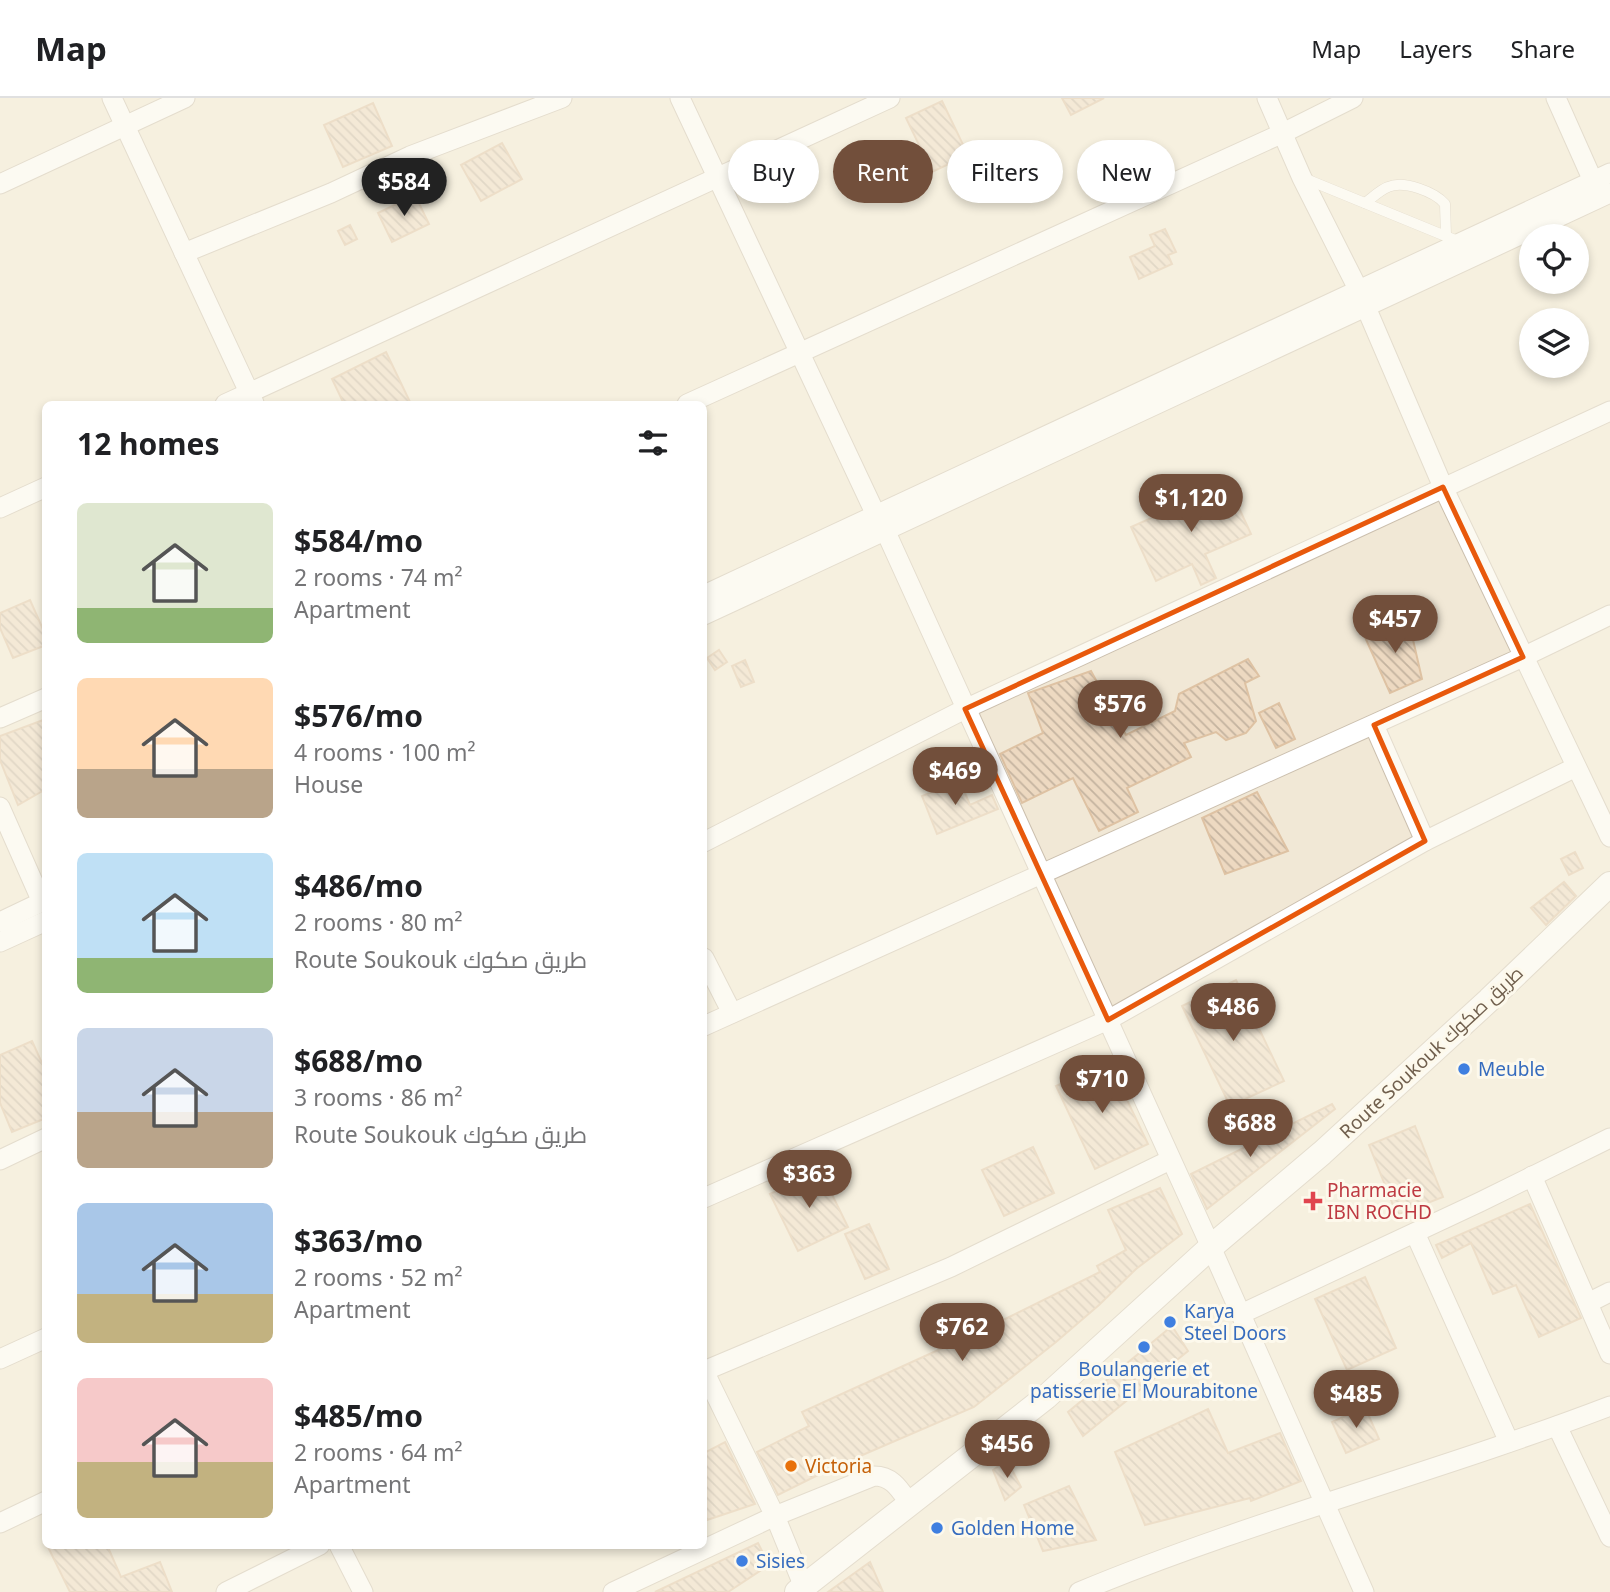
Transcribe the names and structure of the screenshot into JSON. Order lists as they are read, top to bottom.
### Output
{
  "streets": {
    "street": ["Route Soukouk طريق صكوك"]
  },
  "places": {
    "other": [
      "Meuble",
      "Karya Steel Doors",
      "Boulangerie et patisserie El Mourabitone",
      "Victoria",
      "Golden Home",
      "Sisies"
    ],
    "health": ["Pharmacie IBN ROCHD"]
  },
  "page": {
    "header": "Map",
    "nav": ["Map", "Layers", "Share"],
    "chip": [
      "Buy",
      "Rent",
      "Filters",
      "New"
    ],
    "price": [
      "$584",
      "$1,120",
      "$457",
      "$576",
      "$469",
      "$486",
      "$710",
      "$688",
      "$363",
      "$762",
      "$485",
      "$456"
    ],
    "heading": "12 homes",
    "list": [
      {
        "name": "$584/mo",
        "note": "2 rooms · 74 m² · Apartment"
      },
      {
        "name": "$576/mo",
        "note": "4 rooms · 100 m² · House"
      },
      {
        "name": "$486/mo",
        "note": "2 rooms · 80 m² · Route Soukouk طريق صكوك"
      },
      {
        "name": "$688/mo",
        "note": "3 rooms · 86 m² · Route Soukouk طريق صكوك"
      },
      {
        "name": "$363/mo",
        "note": "2 rooms · 52 m² · Apartment"
      },
      {
        "name": "$485/mo",
        "note": "2 rooms · 64 m² · Apartment"
      }
    ]
  }
}
